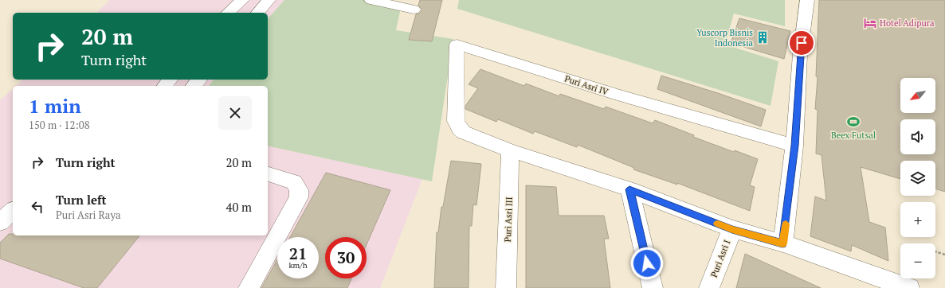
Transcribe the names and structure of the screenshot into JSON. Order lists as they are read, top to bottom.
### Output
{
  "streets": {
    "street": ["Puri Asri IV", "Puri Asri III", "Puri Asri I"]
  },
  "crossings": [
    ["Puri Asri IV", "Puri Asri III"]
  ],
  "places": {
    "hotel": ["Hotel Adipura"],
    "building": ["Yuscorp Bisnis Indonesia"],
    "sports": ["Beex Futsal"]
  },
  "north": "bottom left",
  "page": {
    "turn": ["20 m", "Turn right"],
    "map_buttons": ["+", "−"],
    "heading": ["1 min", "150 m · 12:08"],
    "list": [
      {
        "name": "Turn right",
        "value": "20 m"
      },
      {
        "name": "Turn left",
        "note": "Puri Asri Raya",
        "value": "40 m"
      }
    ],
    "speed": "21 km/h",
    "limit": "30"
  }
}
